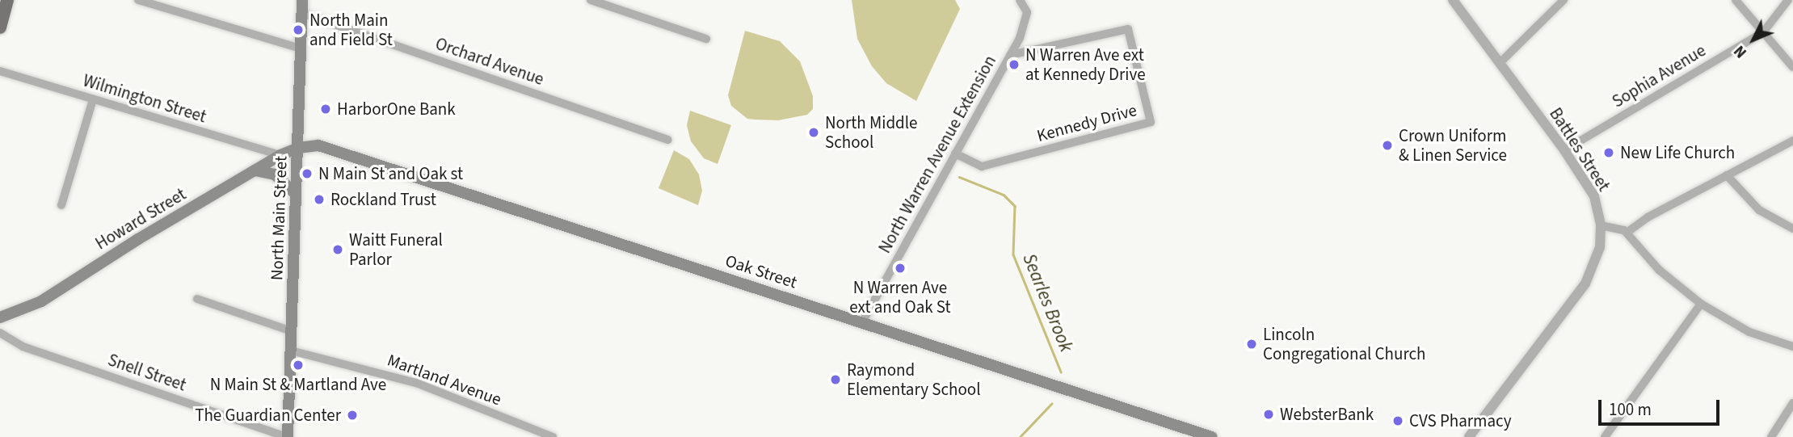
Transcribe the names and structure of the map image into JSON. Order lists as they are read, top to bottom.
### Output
{
  "streets": {
    "main road": ["North Main Street", "Howard Street", "Oak Street"],
    "street": [
      "Orchard Avenue",
      "Sophia Avenue",
      "Wilmington Street",
      "Kennedy Drive",
      "Battles Street",
      "North Warren Avenue Extension",
      "Snell Street",
      "Martland Avenue"
    ]
  },
  "crossings": [
    ["Orchard Avenue", "North Main Street"],
    ["Sophia Avenue", "Battles Street"],
    ["Wilmington Street", "Howard Street"],
    ["Kennedy Drive", "North Warren Avenue Extension"],
    ["North Warren Avenue Extension", "Oak Street"],
    ["North Main Street", "Howard Street"],
    ["North Main Street", "Oak Street"],
    ["North Main Street", "Snell Street"],
    ["North Main Street", "Martland Avenue"],
    ["Howard Street", "Oak Street"]
  ],
  "water": ["Searles Brook"],
  "places": [
    "North Main and Field St",
    "N Warren Ave ext at Kennedy Drive",
    "HarborOne Bank",
    "North Middle School",
    "Crown Uniform & Linen Service",
    "New Life Church",
    "N Main St and Oak st",
    "Rockland Trust",
    "Waitt Funeral Parlor",
    "N Warren Ave ext and Oak St",
    "Lincoln Congregational Church",
    "N Main St & Martland Ave",
    "Raymond Elementary School",
    "WebsterBank",
    "The Guardian Center",
    "CVS Pharmacy"
  ],
  "scale_bar": "100 m",
  "north": "bottom left"
}
